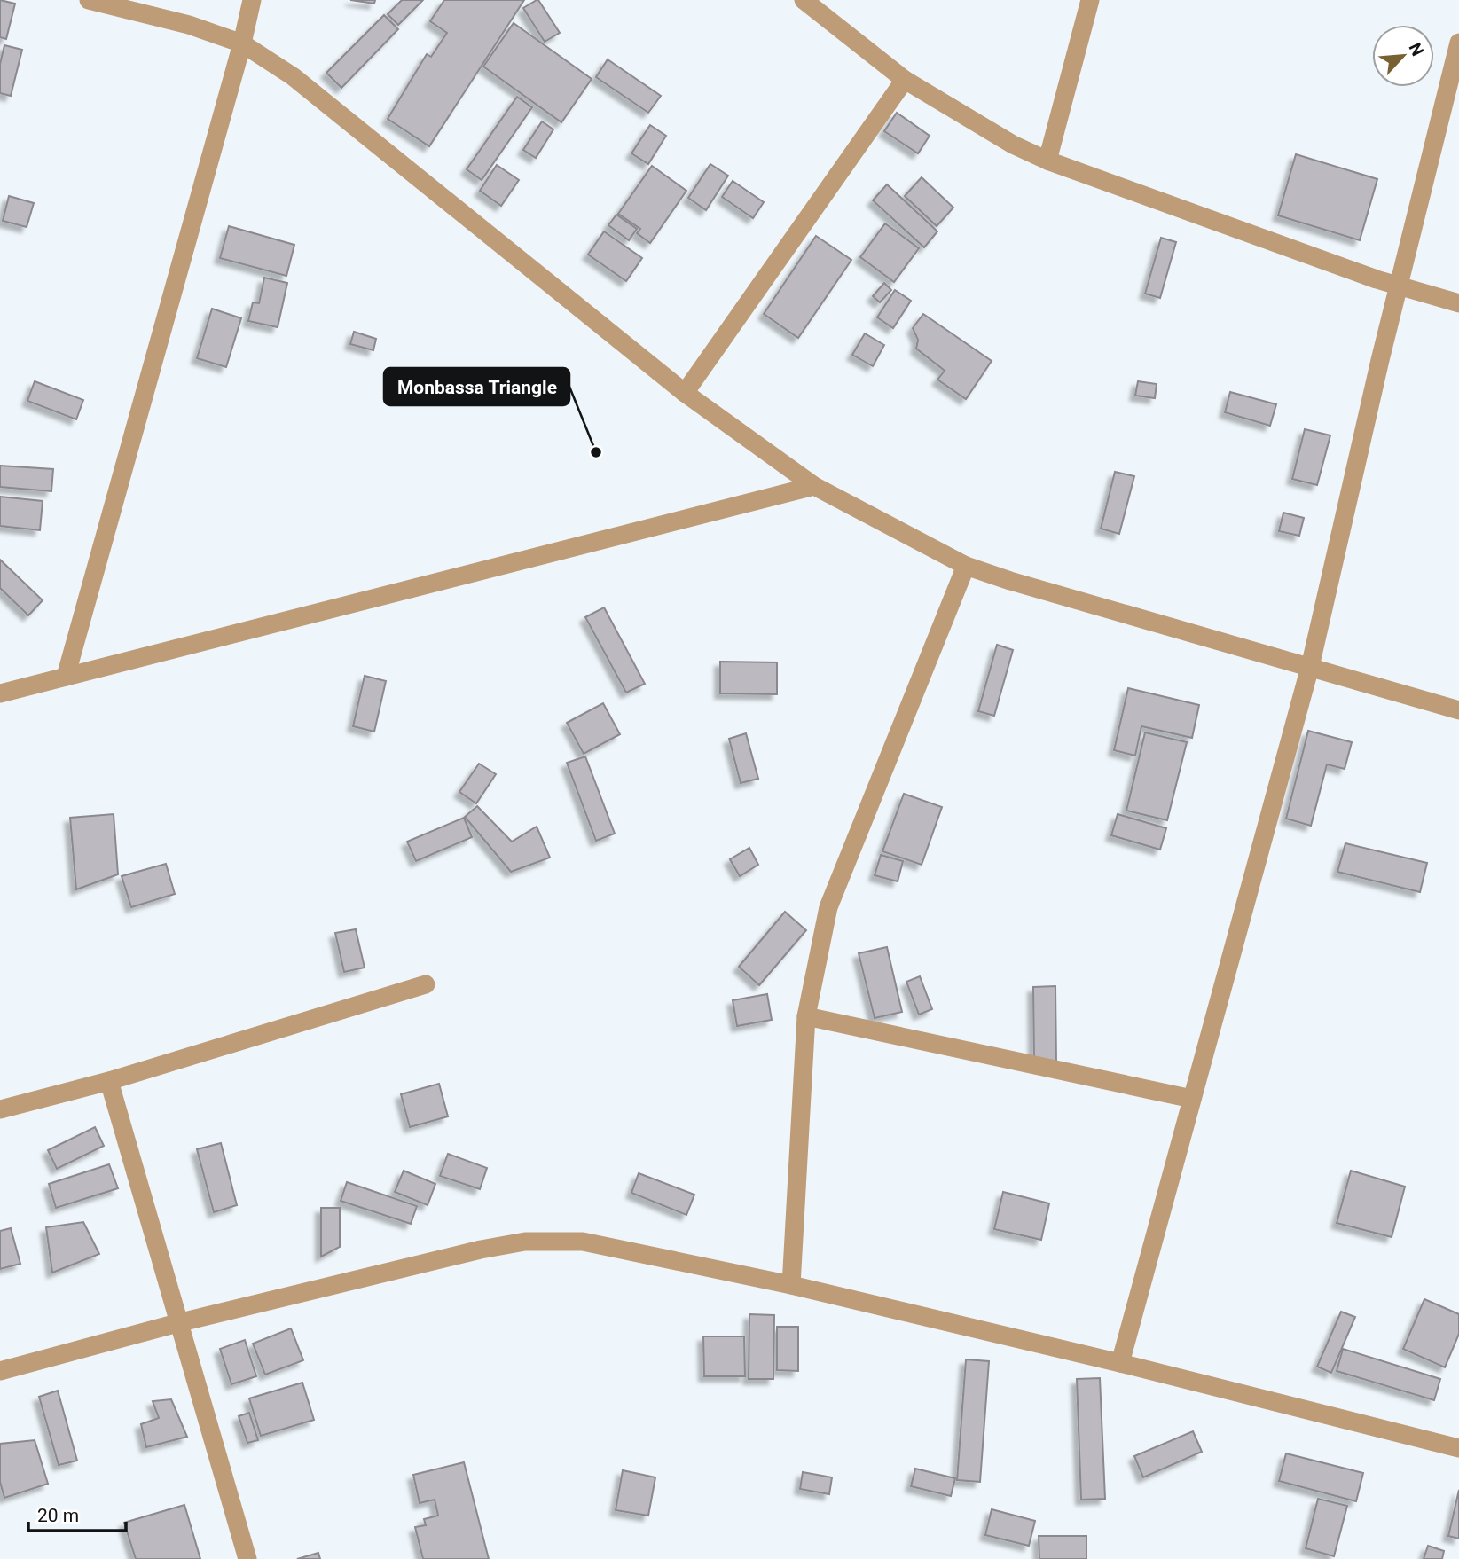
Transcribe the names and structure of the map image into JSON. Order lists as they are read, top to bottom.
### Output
{
  "places": ["Monbassa Triangle"],
  "scale_bar": "20 m",
  "north": "top right"
}
